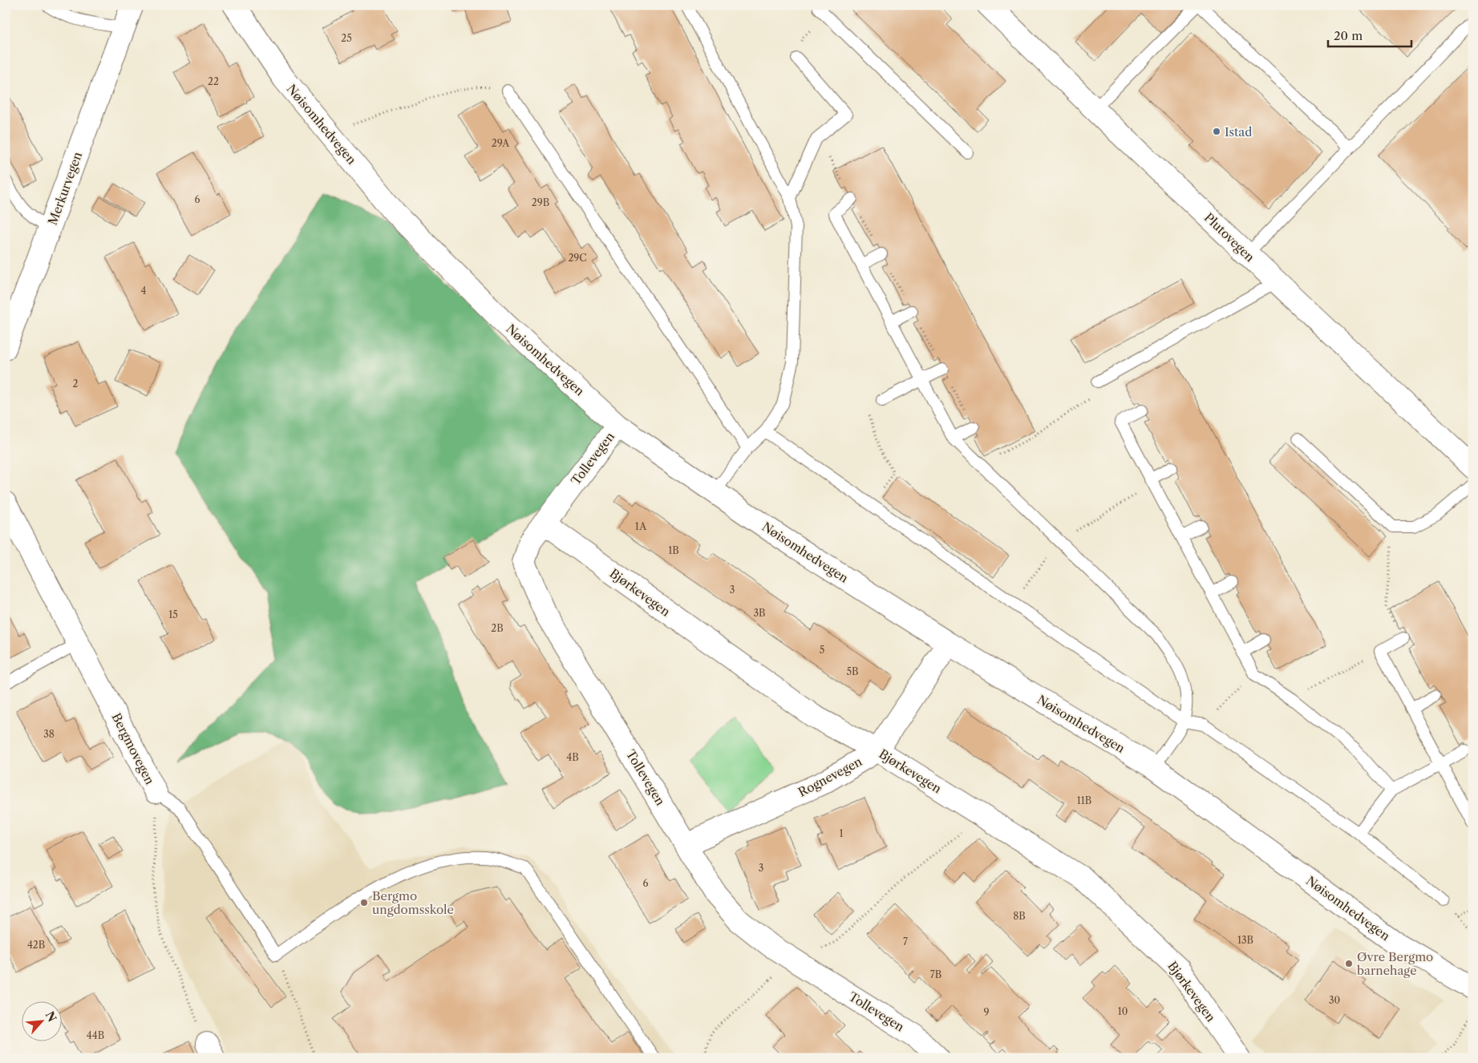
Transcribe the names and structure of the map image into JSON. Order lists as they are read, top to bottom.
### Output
{
  "streets": {
    "street": [
      "Nøisomhedvegen",
      "Merkurvegen",
      "Plutovegen",
      "Tollevegen",
      "Bjørkevegen",
      "Bergmovegen",
      "Rognevegen"
    ]
  },
  "crossings": [
    ["Nøisomhedvegen", "Tollevegen"],
    ["Nøisomhedvegen", "Rognevegen"],
    ["Tollevegen", "Bjørkevegen"],
    ["Tollevegen", "Rognevegen"],
    ["Bjørkevegen", "Rognevegen"]
  ],
  "places": ["Istad", "Bergmo ungdomsskole", "Øvre Bergmo barnehage"],
  "house_numbers": [
    "25",
    "22",
    "29A",
    "6",
    "29B",
    "29C",
    "4",
    "2",
    "1A",
    "1B",
    "3",
    "3B",
    "15",
    "2B",
    "5",
    "5B",
    "38",
    "4B",
    "11B",
    "1",
    "3",
    "6",
    "8B",
    "13B",
    "7",
    "42B",
    "7B",
    "30",
    "10",
    "9",
    "44B"
  ],
  "scale_bar": "20 m",
  "north": "top right"
}
